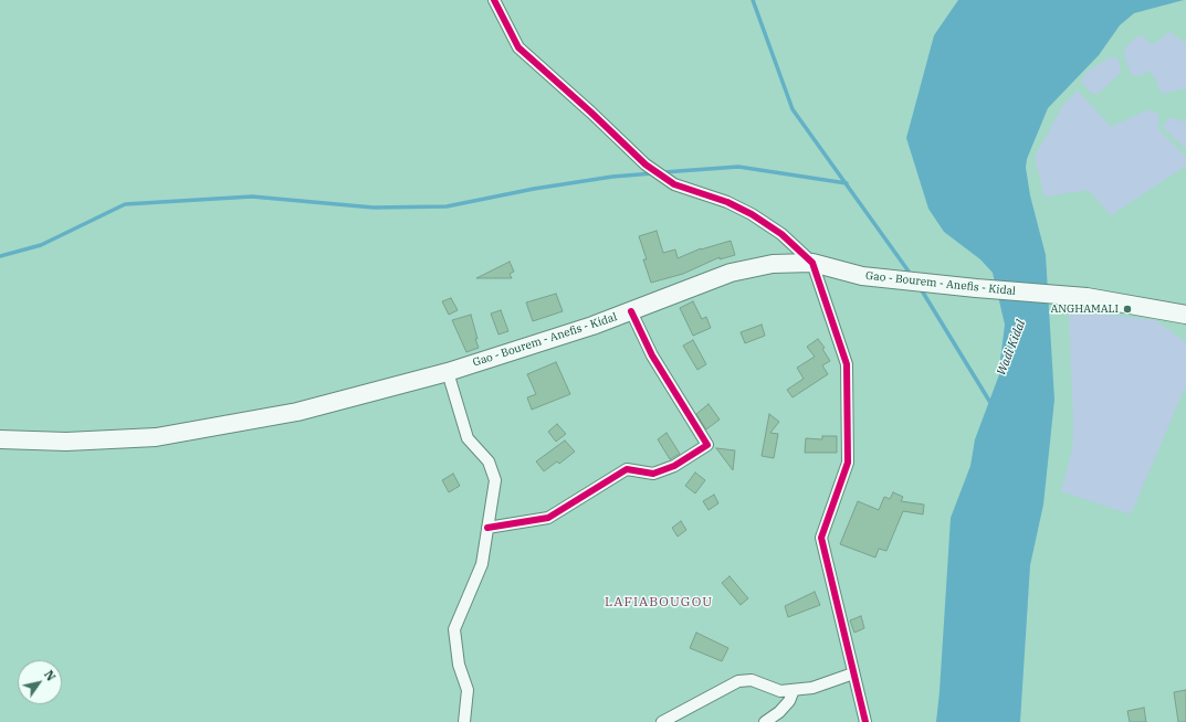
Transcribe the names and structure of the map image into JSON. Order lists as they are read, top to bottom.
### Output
{
  "streets": {
    "main road": ["Gao - Bourem - Anefis - Kidal"]
  },
  "districts": ["LAFIABOUGOU"],
  "water": ["Wadi Kidal"],
  "places": ["ANGHAMALI"],
  "north": "top right"
}
